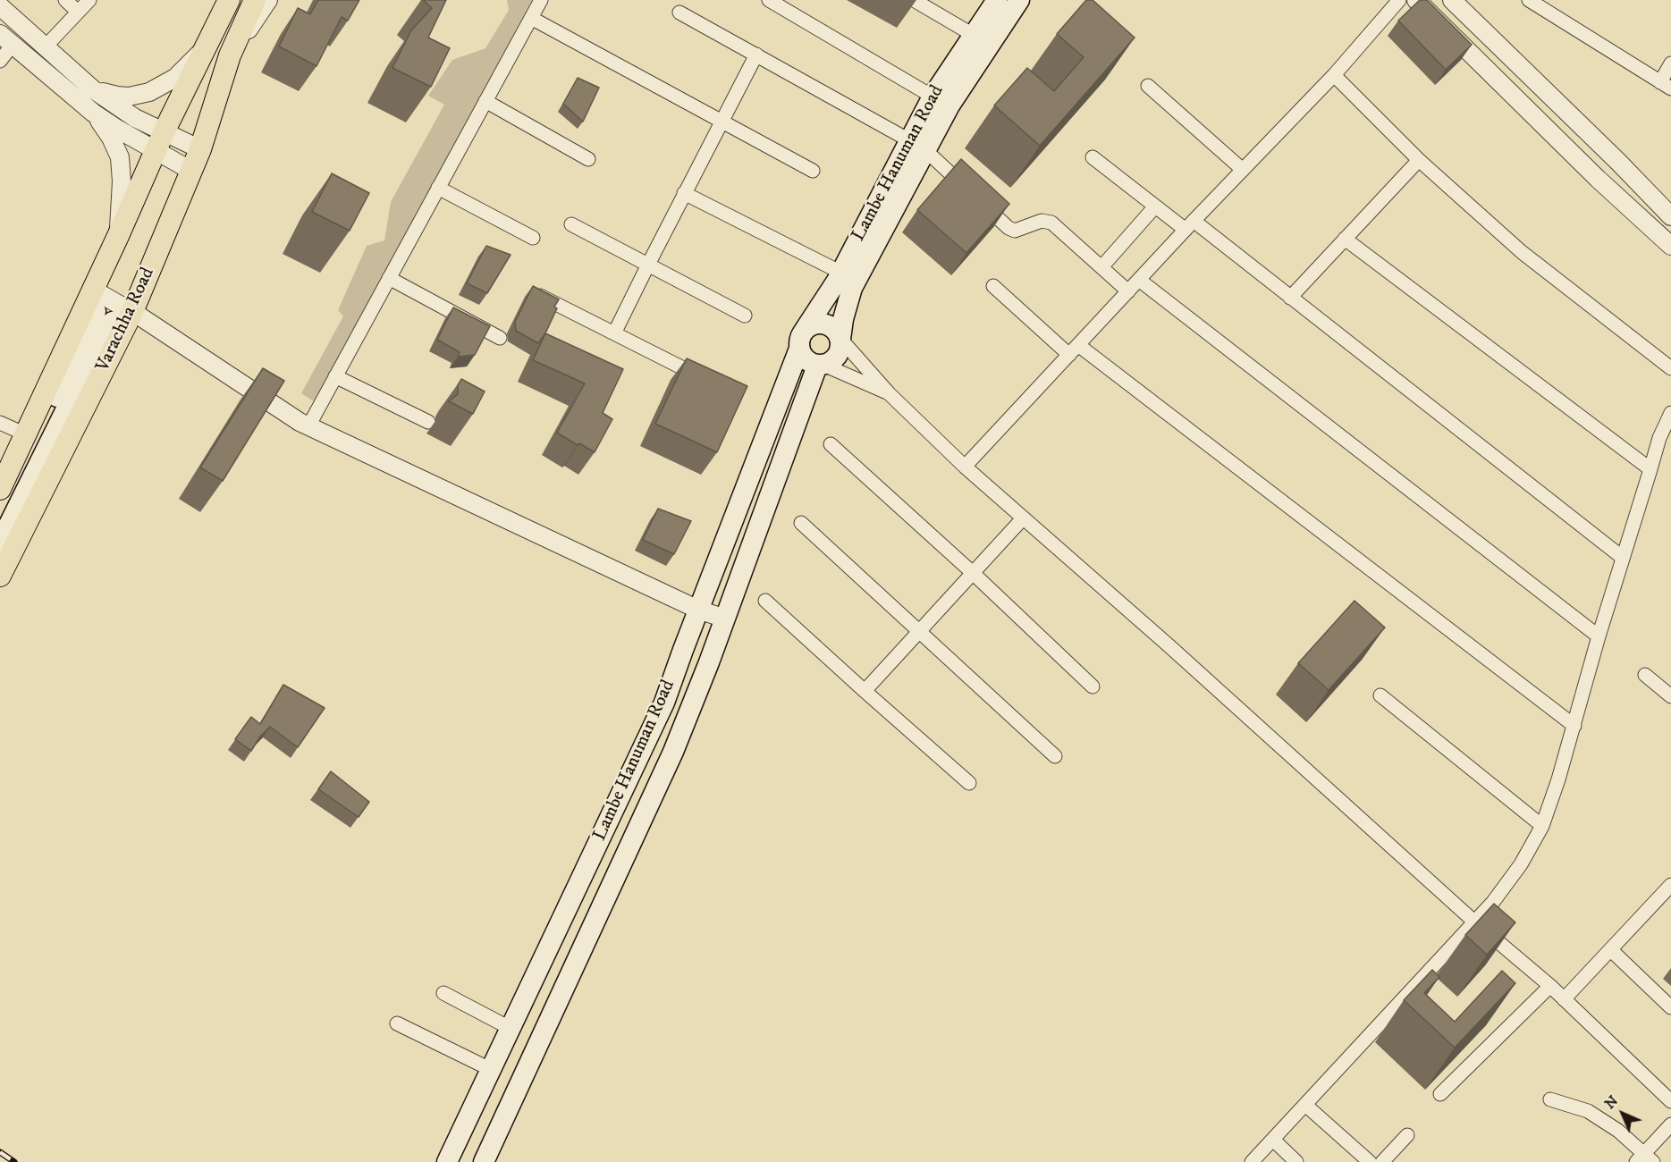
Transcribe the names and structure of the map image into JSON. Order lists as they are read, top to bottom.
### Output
{
  "streets": {
    "main road": ["Lambe Hanuman Road", "Varachha Road"]
  },
  "north": "top left"
}
